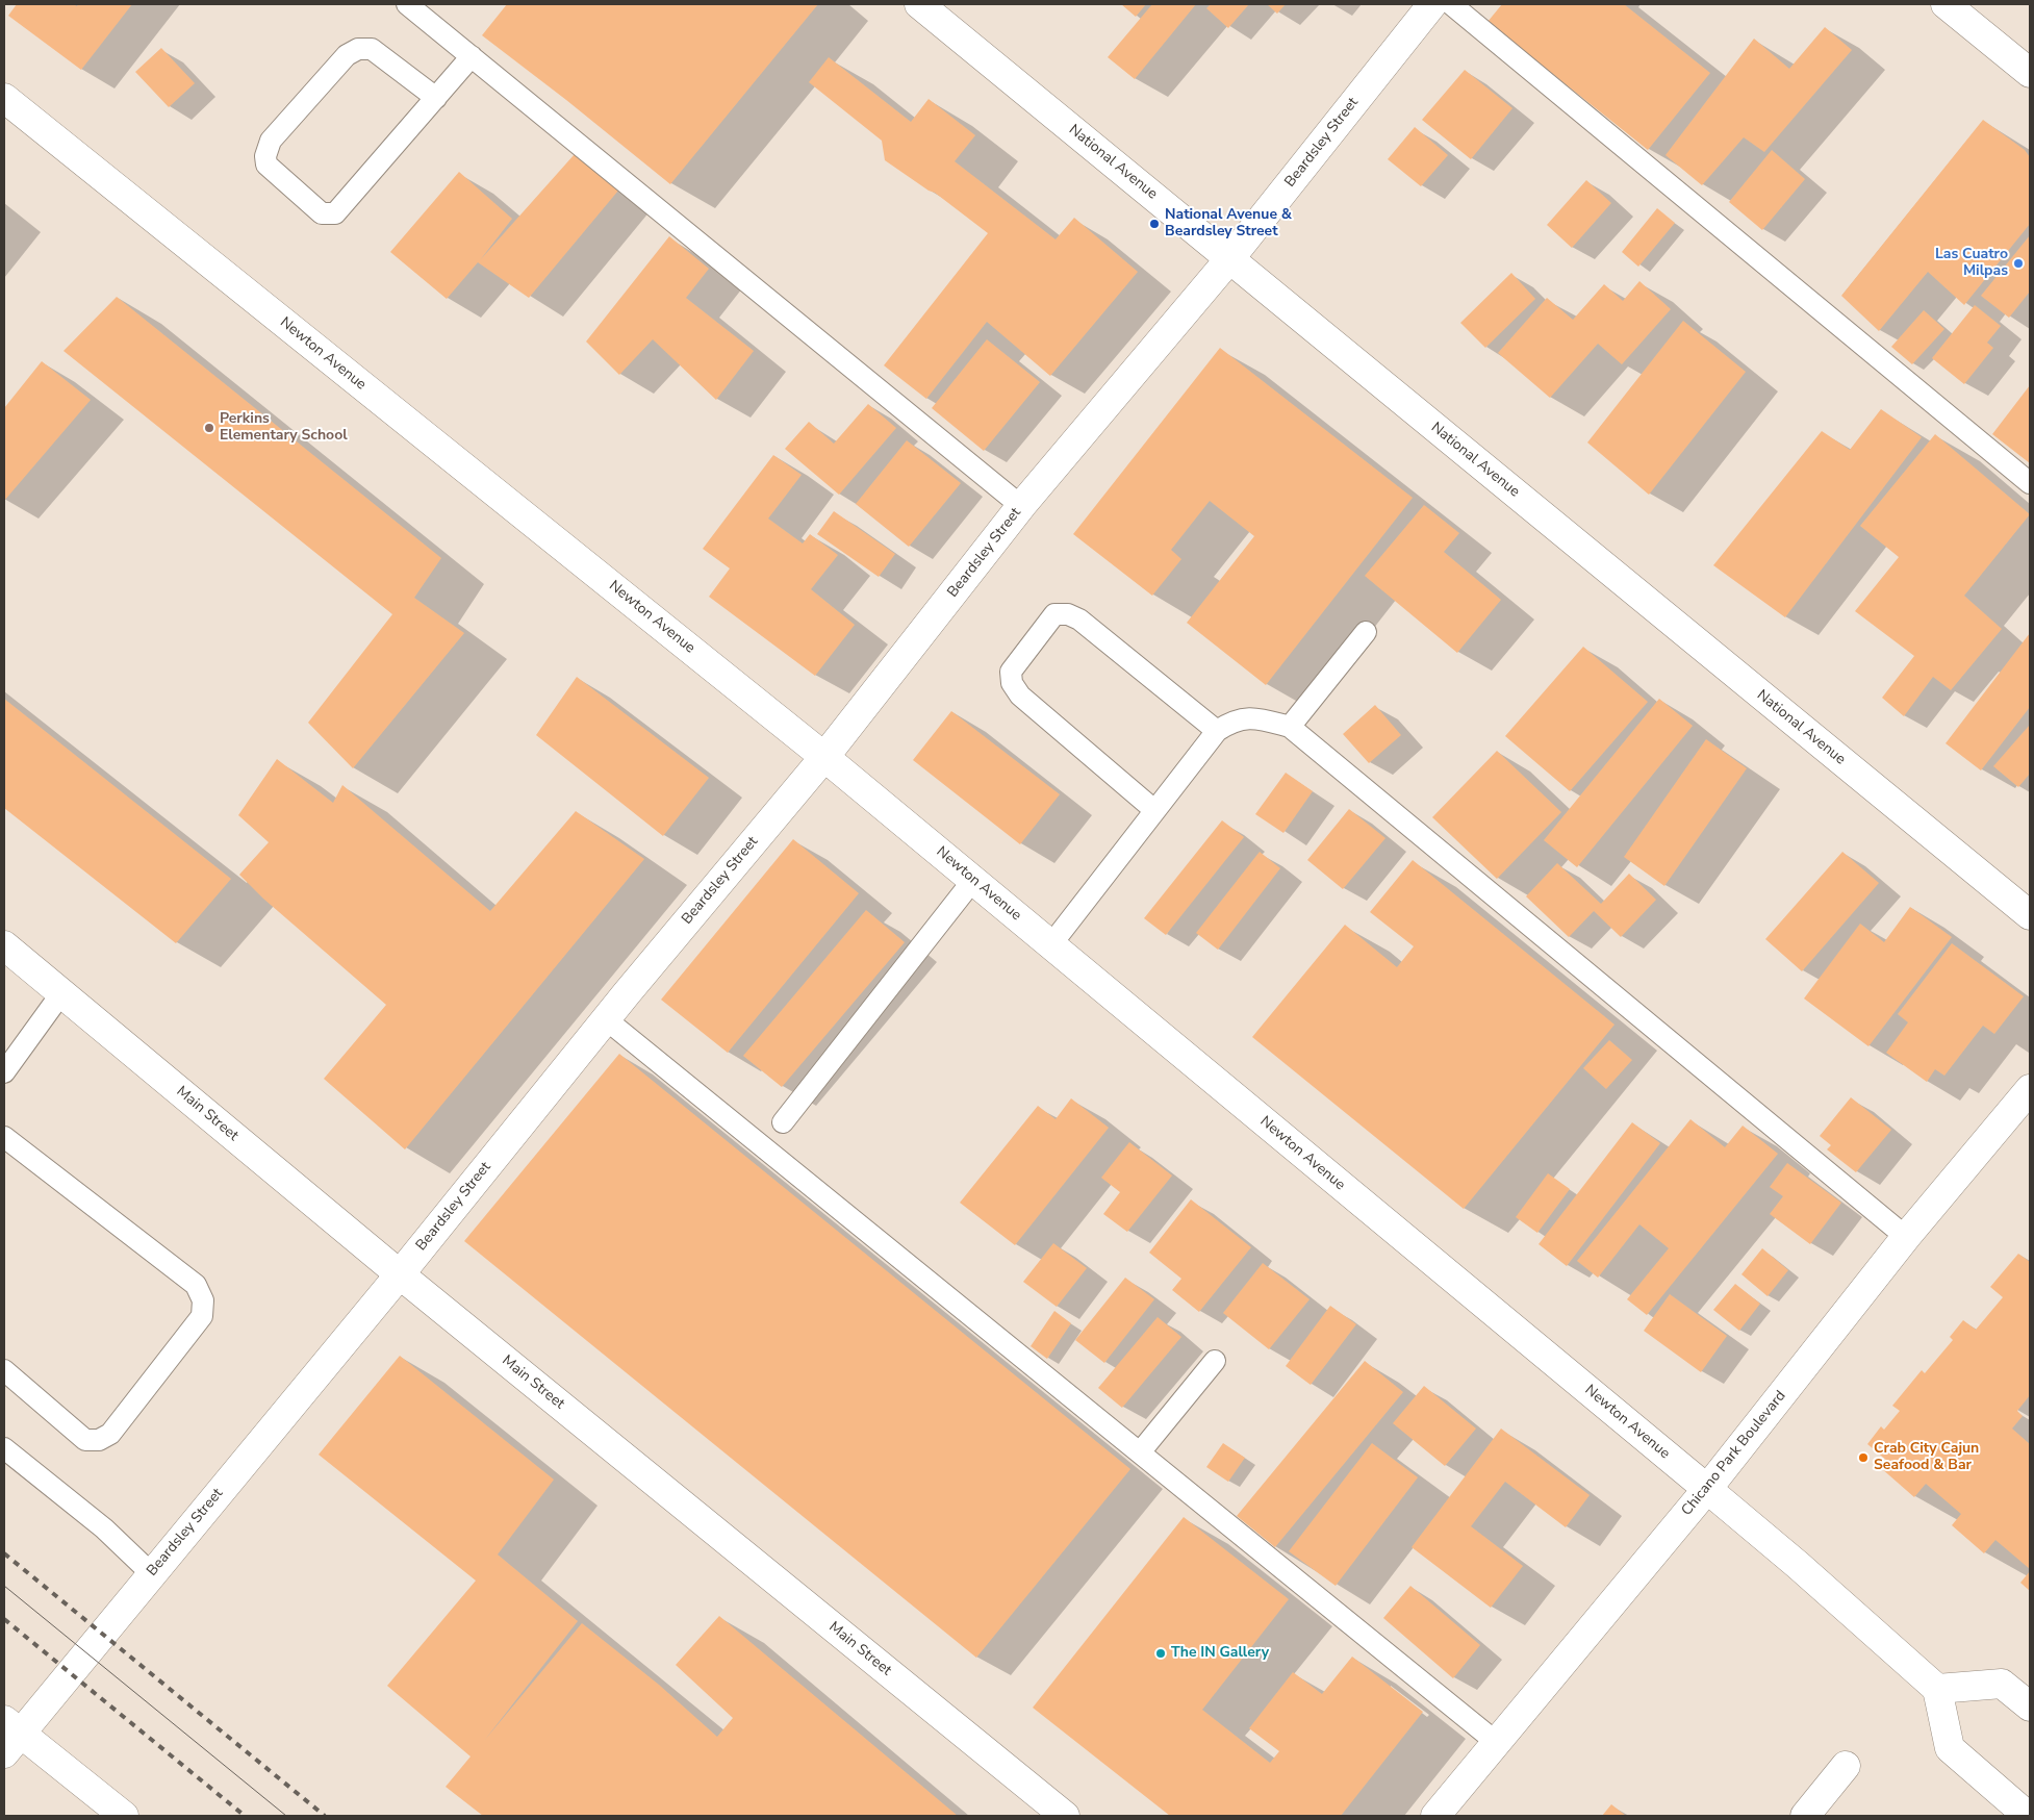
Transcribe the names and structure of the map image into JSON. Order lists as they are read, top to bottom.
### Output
{
  "streets": {
    "street": [
      "Beardsley Street",
      "National Avenue",
      "Newton Avenue",
      "Main Street",
      "Chicano Park Boulevard"
    ]
  },
  "crossings": [
    ["Beardsley Street", "National Avenue"],
    ["Beardsley Street", "Newton Avenue"],
    ["Beardsley Street", "Main Street"],
    ["Newton Avenue", "Chicano Park Boulevard"]
  ],
  "places": [
    "National Avenue & Beardsley Street",
    "Las Cuatro Milpas",
    "Perkins Elementary School",
    "Crab City Cajun Seafood & Bar",
    "The IN Gallery"
  ]
}
